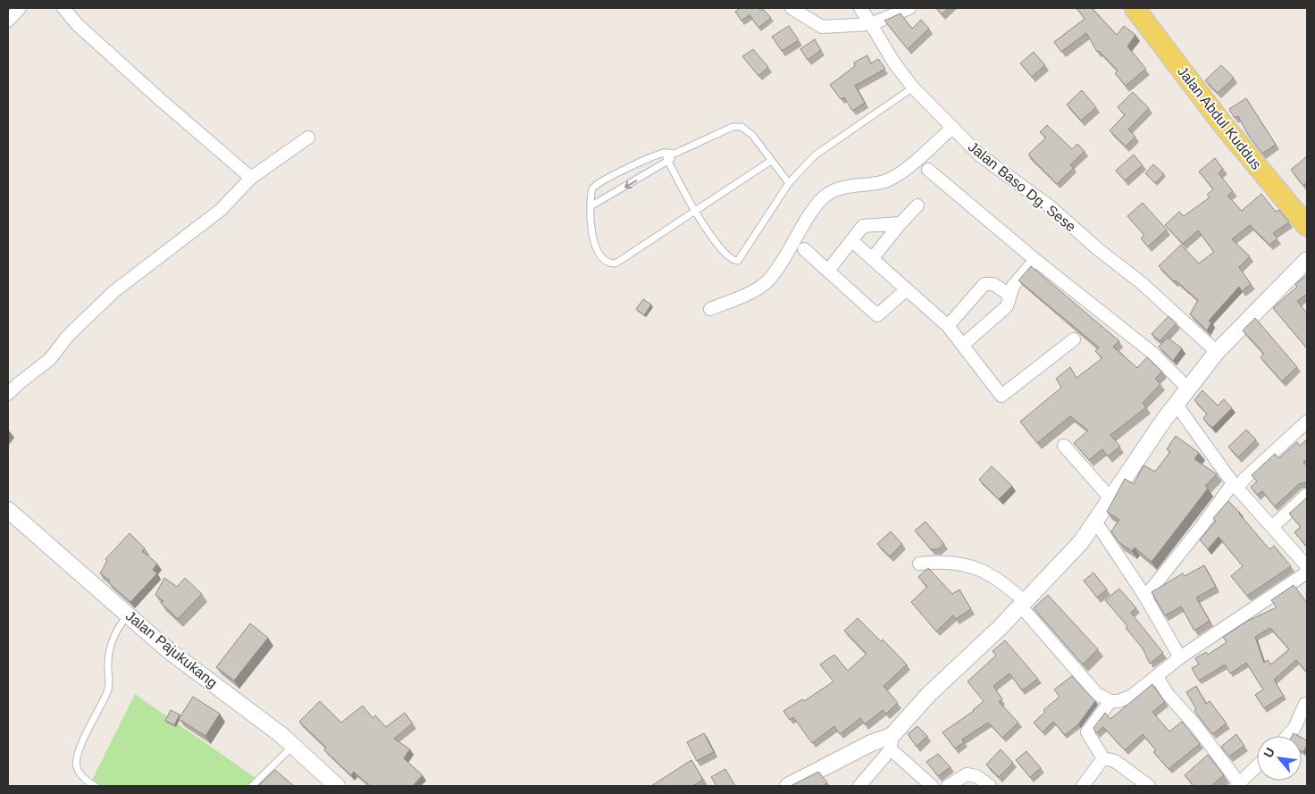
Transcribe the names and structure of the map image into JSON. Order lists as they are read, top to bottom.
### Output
{
  "streets": {
    "main road": ["Jalan Abdul Kuddus"],
    "street": ["Jalan Baso Dg. Sese", "Jalan Pajukukang"]
  },
  "north": "top left"
}
